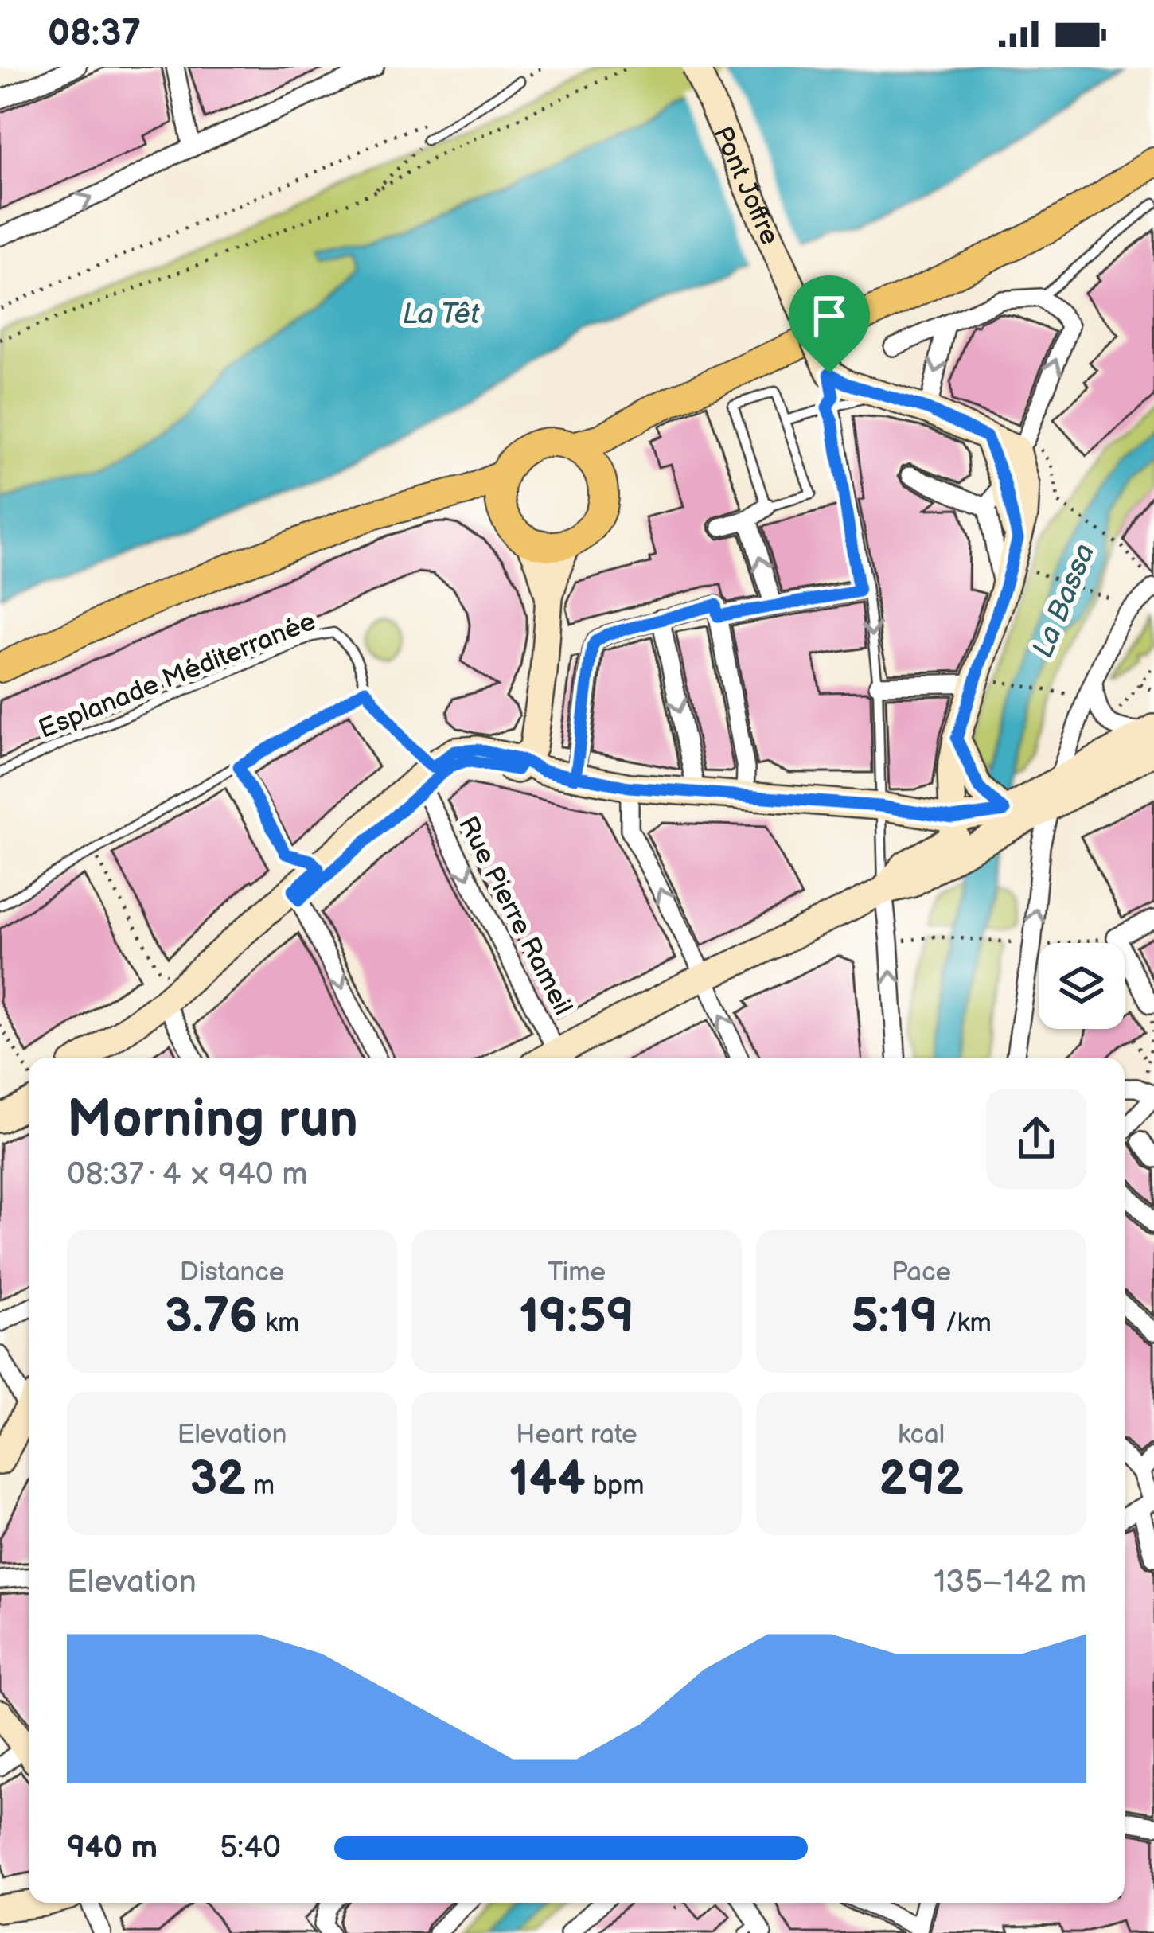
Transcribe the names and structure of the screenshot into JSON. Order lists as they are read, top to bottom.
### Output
{
  "streets": {
    "main road": ["Pont Joffre"],
    "street": ["Rue Pierre Rameil"],
    "lane": ["Esplanade Méditerranée"]
  },
  "crossings": [
    ["Esplanade Méditerranée", "Rue Pierre Rameil"]
  ],
  "one_way": ["Rue Pierre Rameil"],
  "water": ["La Têt", "La Bassa"],
  "page": {
    "status": "08:37",
    "heading": ["Morning run", "08:37 · 4 × 940 m"],
    "stats": [
      ["Distance", "3.76 km"],
      ["Time", "19:59"],
      ["Pace", "5:19 /km"],
      ["Elevation", "32 m"],
      ["Heart rate", "144 bpm"],
      ["kcal", "292"]
    ],
    "chart": ["Elevation", "135–142 m"],
    "list": [
      {
        "name": "940 m",
        "note": "5:40"
      }
    ]
  }
}
